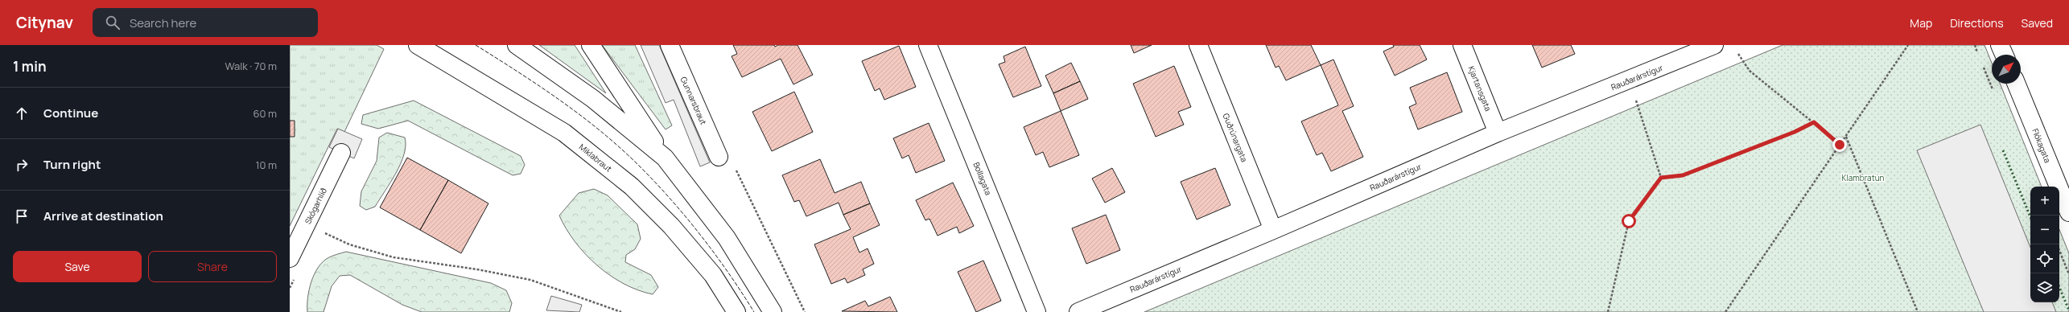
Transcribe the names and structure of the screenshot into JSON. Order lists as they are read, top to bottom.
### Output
{
  "streets": {
    "main road": [
      "Rauðarárstígur",
      "Kjartansgata",
      "Gunnarsbraut",
      "Guðrúnargata",
      "Flókagata",
      "Miklabraut",
      "Bollagata",
      "Skógarhlíð"
    ]
  },
  "crossings": [
    ["Rauðarárstígur", "Kjartansgata"],
    ["Rauðarárstígur", "Guðrúnargata"]
  ],
  "parks": ["Klambratún"],
  "north": "top right",
  "page": {
    "header": "Citynav",
    "search": "Search here",
    "nav": ["Map", "Directions", "Saved"],
    "heading": ["1 min", "Walk · 70 m"],
    "list": [
      ["Continue", "60 m"],
      ["Turn right", "10 m"],
      "Arrive at destination"
    ],
    "map_buttons": ["+", "−"],
    "buttons": ["Save", "Share"]
  }
}
